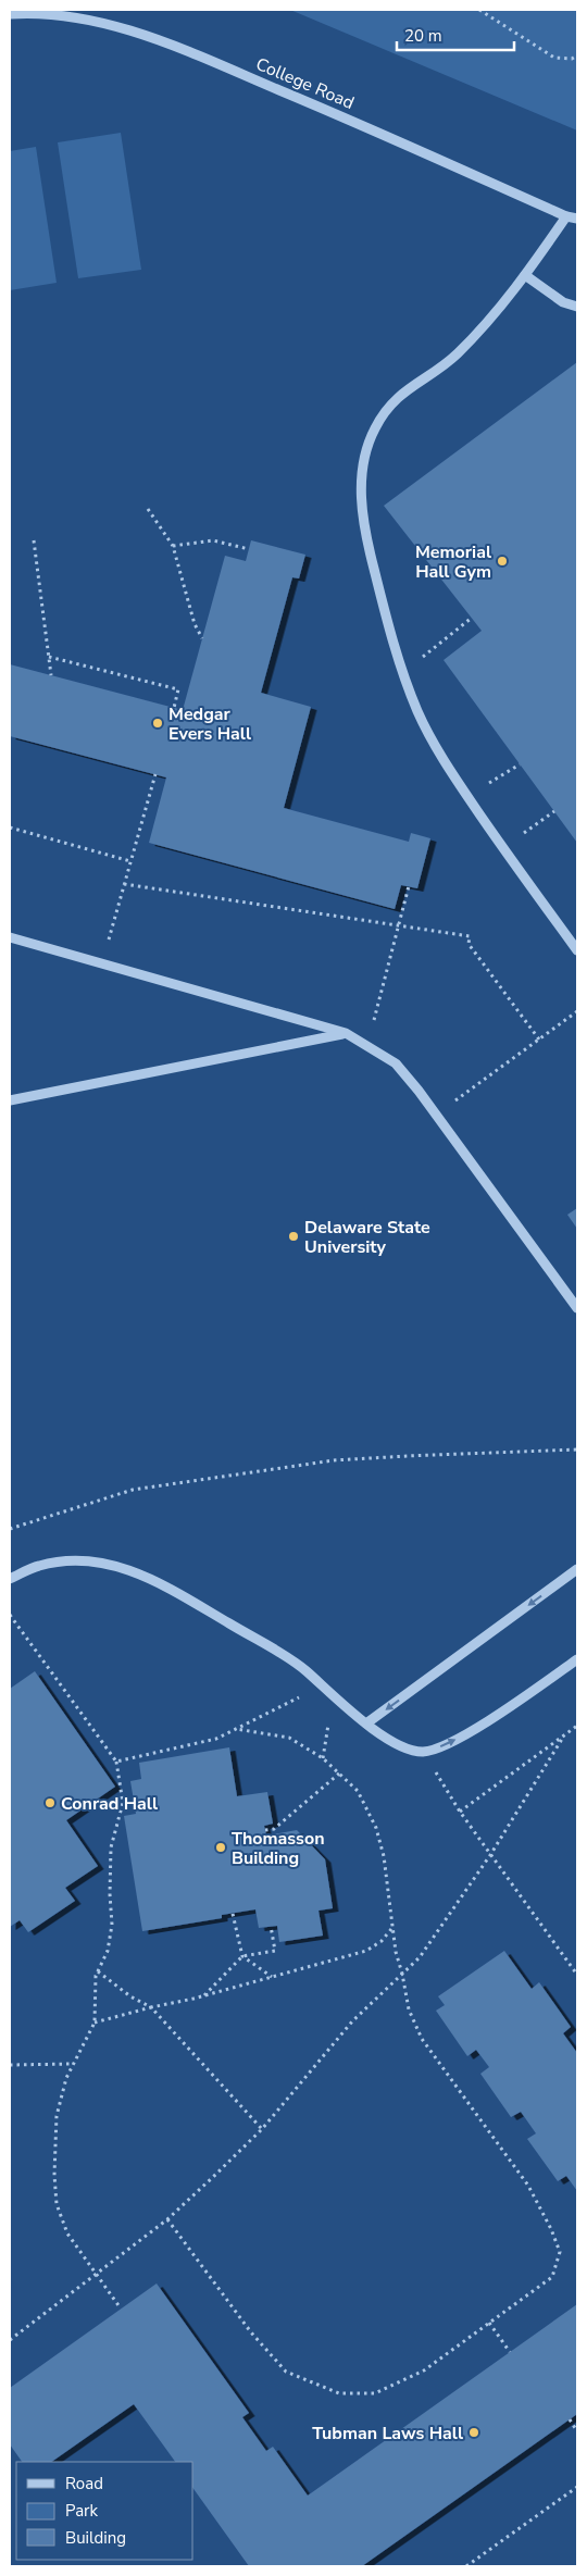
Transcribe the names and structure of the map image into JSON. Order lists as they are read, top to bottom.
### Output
{
  "streets": {
    "street": ["College Road"]
  },
  "places": [
    "Memorial Hall Gym",
    "Medgar Evers Hall",
    "Delaware State University",
    "Conrad Hall",
    "Thomasson Building",
    "Tubman Laws Hall"
  ],
  "legend": ["Road", "Park", "Building"],
  "scale_bar": "20 m"
}
